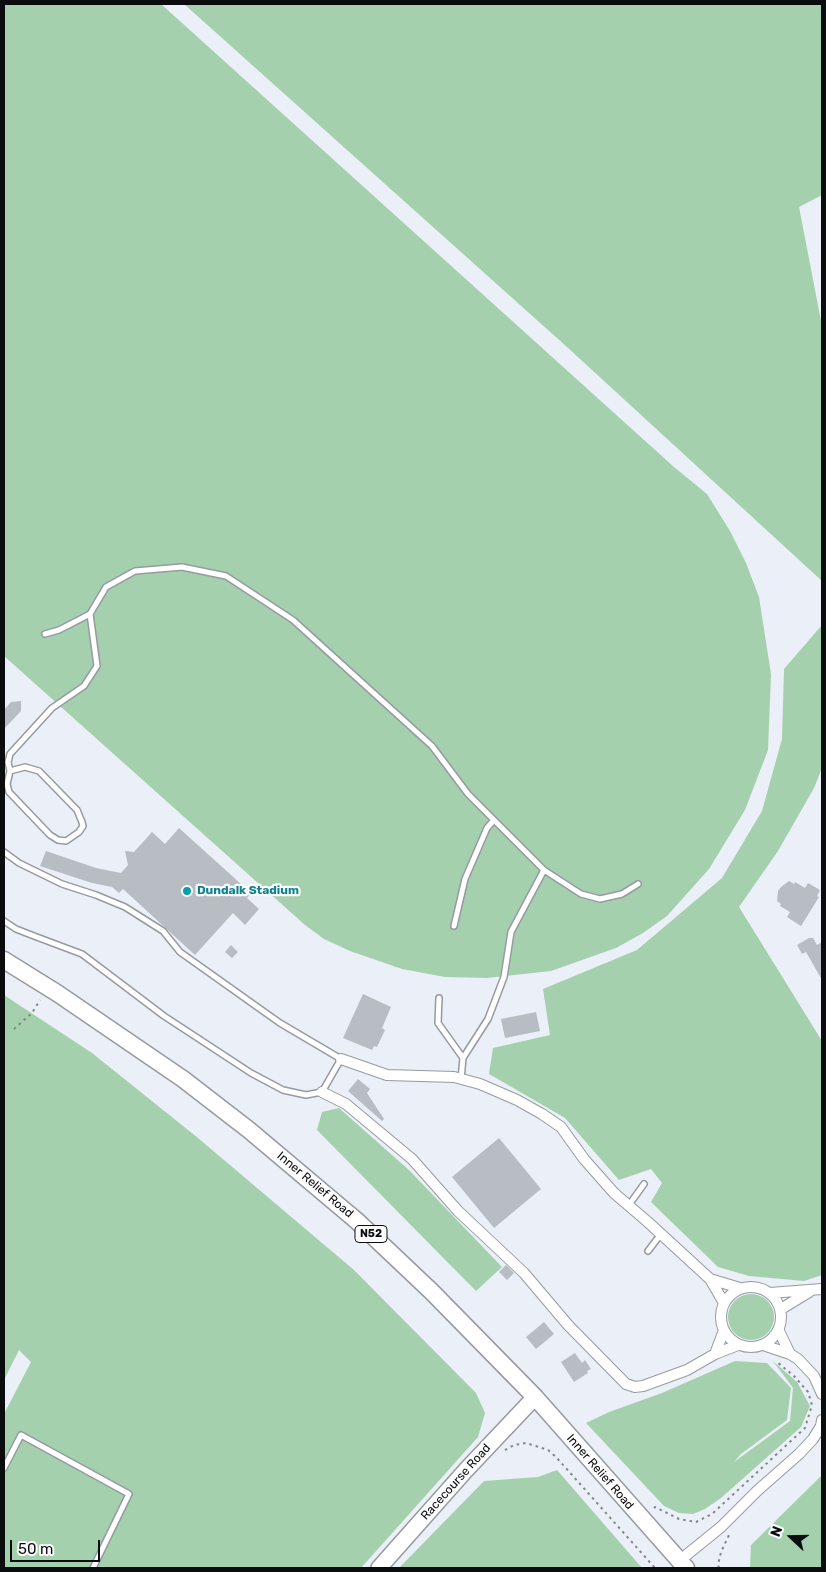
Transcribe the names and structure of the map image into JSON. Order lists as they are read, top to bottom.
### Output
{
  "streets": {
    "main road": ["Inner Relief Road", "N52"],
    "street": ["Racecourse Road"]
  },
  "crossings": [
    ["Inner Relief Road", "Racecourse Road"]
  ],
  "places": ["Dundalk Stadium"],
  "scale_bar": "50 m",
  "north": "left"
}
